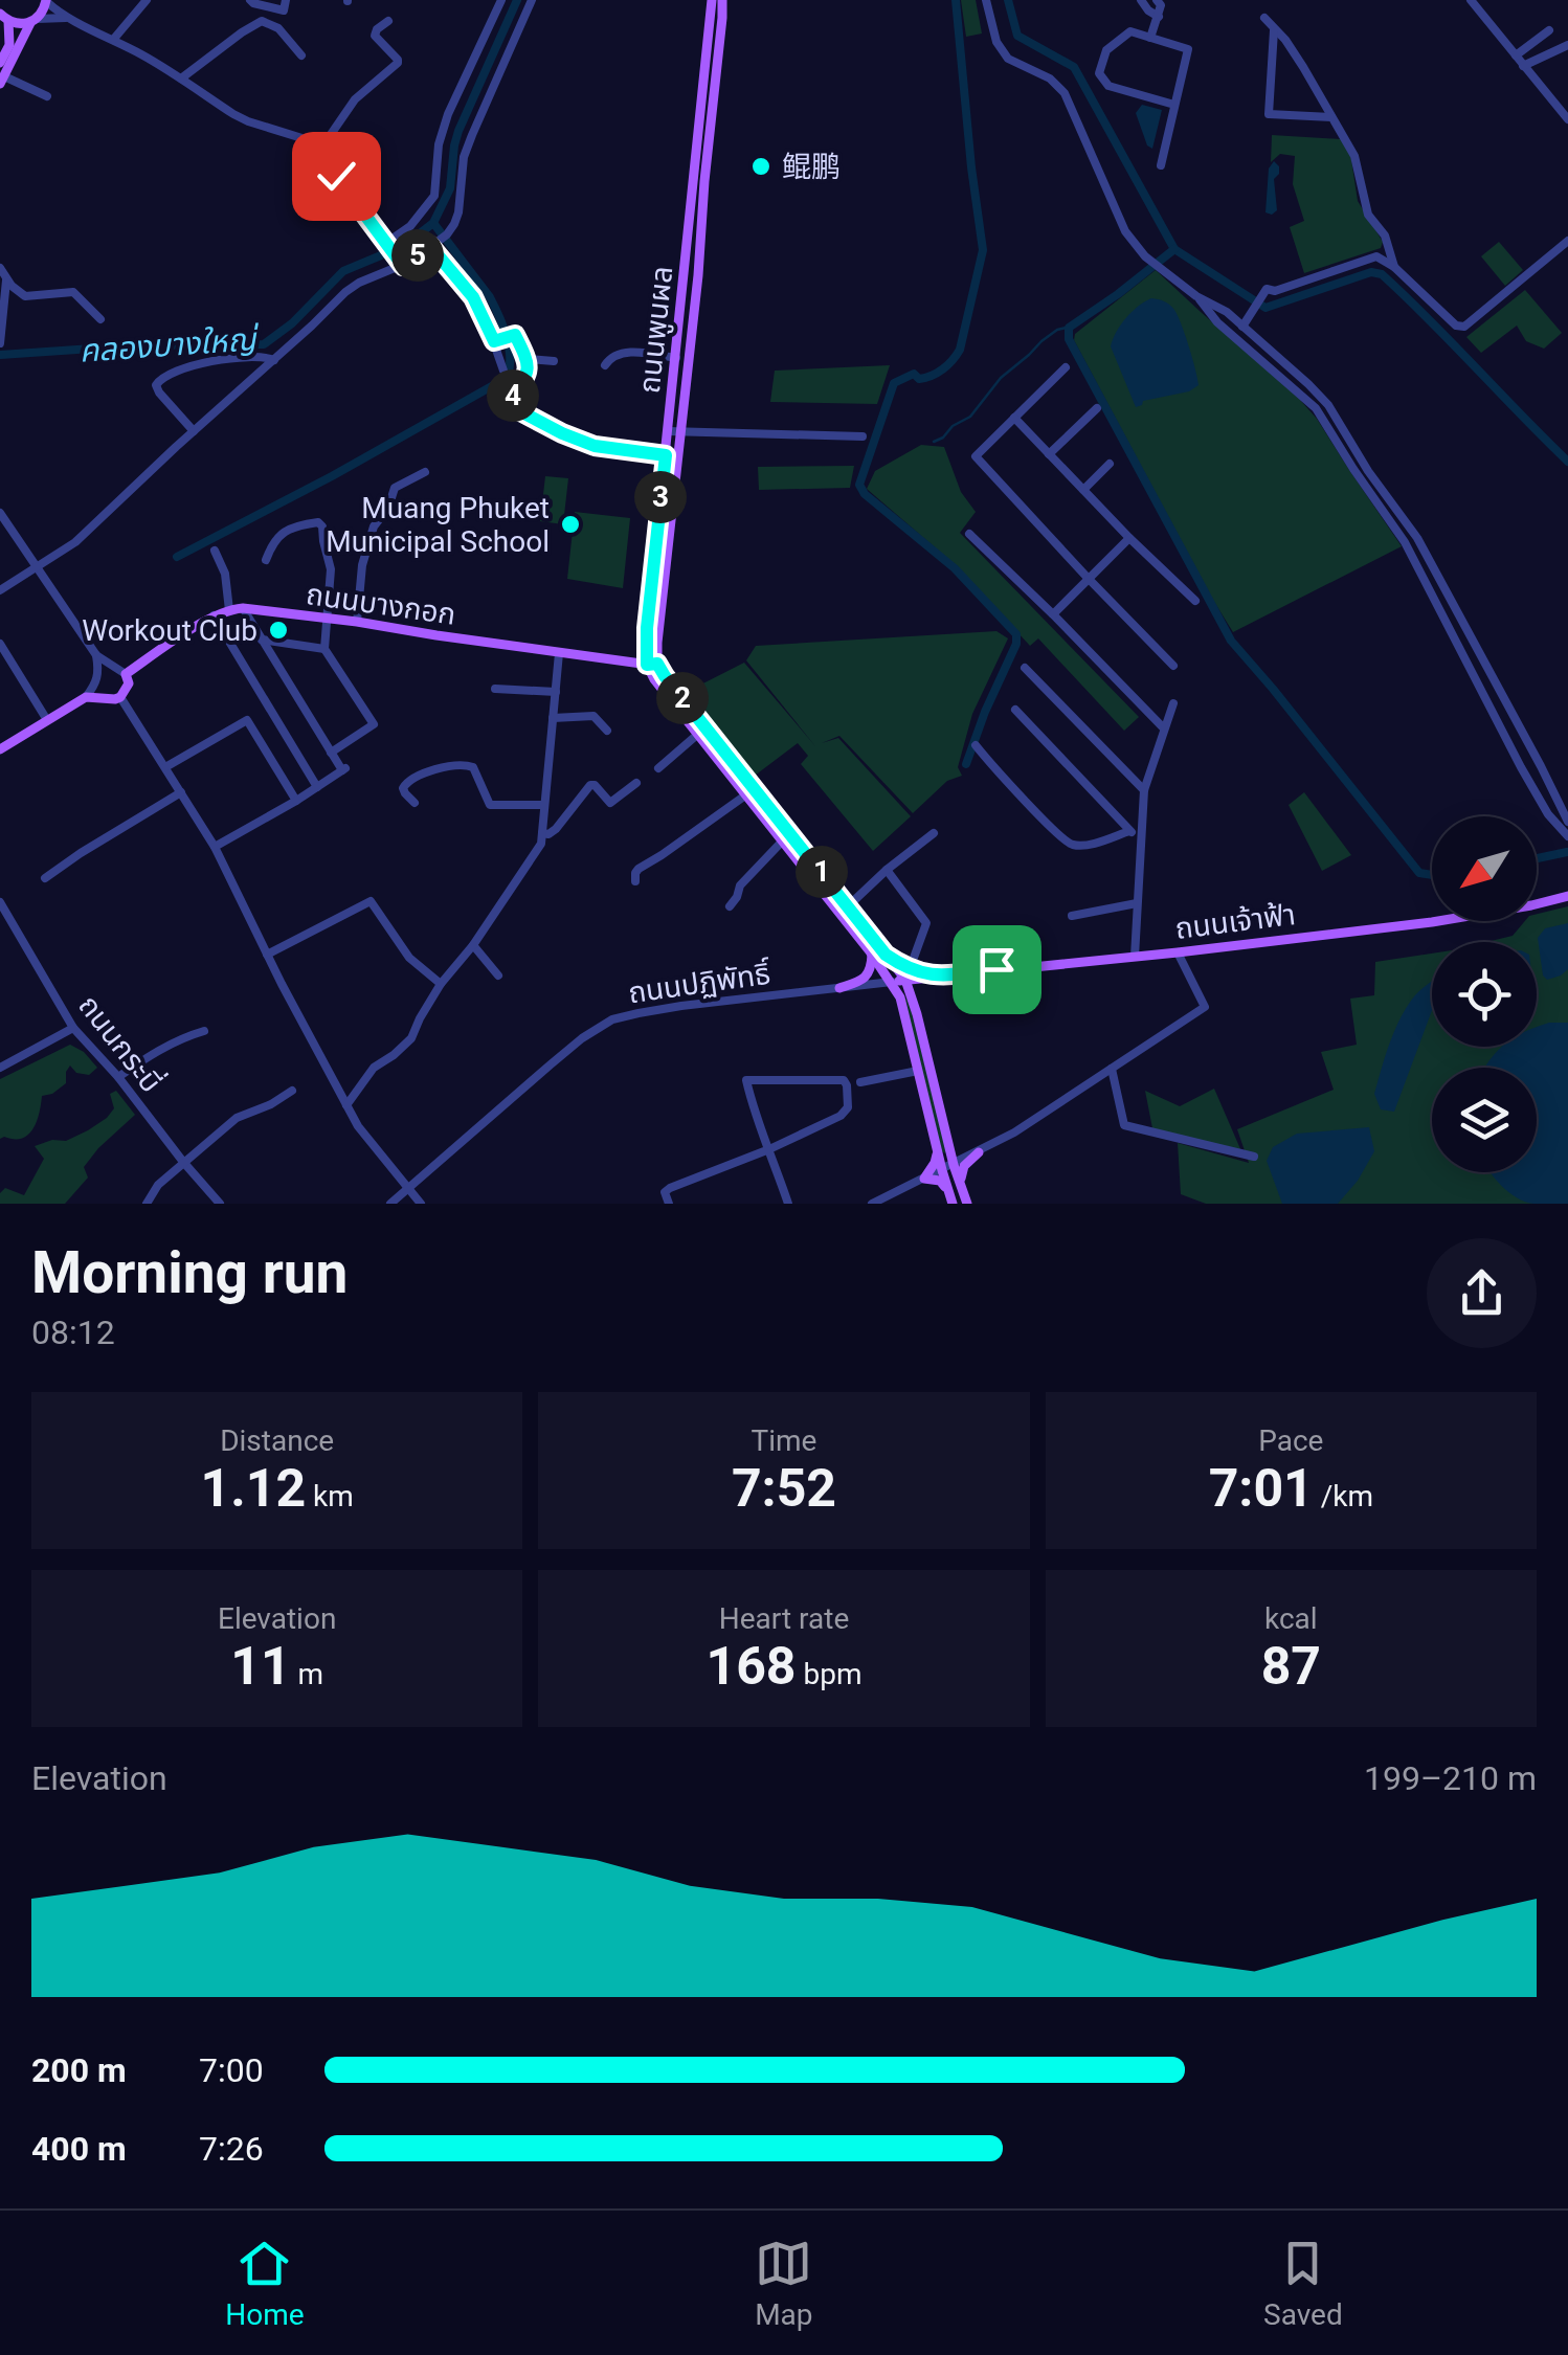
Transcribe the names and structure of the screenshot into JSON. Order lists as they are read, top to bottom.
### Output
{
  "streets": {
    "main road": ["ถนนพูนผล", "ถนนบางกอก", "ถนนเจ้าฟ้า"],
    "street": ["ถนนปฏิพัทธิ์", "ถนนกระบี่"]
  },
  "crossings": [
    ["ถนนพูนผล", "ถนนบางกอก"]
  ],
  "water": ["คลองบางใหญ่"],
  "places": ["鲲鹏", "Muang Phuket Municipal School", "Workout Club"],
  "north": "bottom left",
  "page": {
    "pins": [
      "5",
      "4",
      "3",
      "2",
      "1"
    ],
    "heading": ["Morning run", "08:12"],
    "stats": [
      ["Distance", "1.12 km"],
      ["Time", "7:52"],
      ["Pace", "7:01 /km"],
      ["Elevation", "11 m"],
      ["Heart rate", "168 bpm"],
      ["kcal", "87"]
    ],
    "chart": ["Elevation", "199–210 m"],
    "list": [
      {
        "name": "200 m",
        "note": "7:00"
      },
      {
        "name": "400 m",
        "note": "7:26"
      }
    ],
    "tabs": ["Home", "Map", "Saved"]
  }
}
